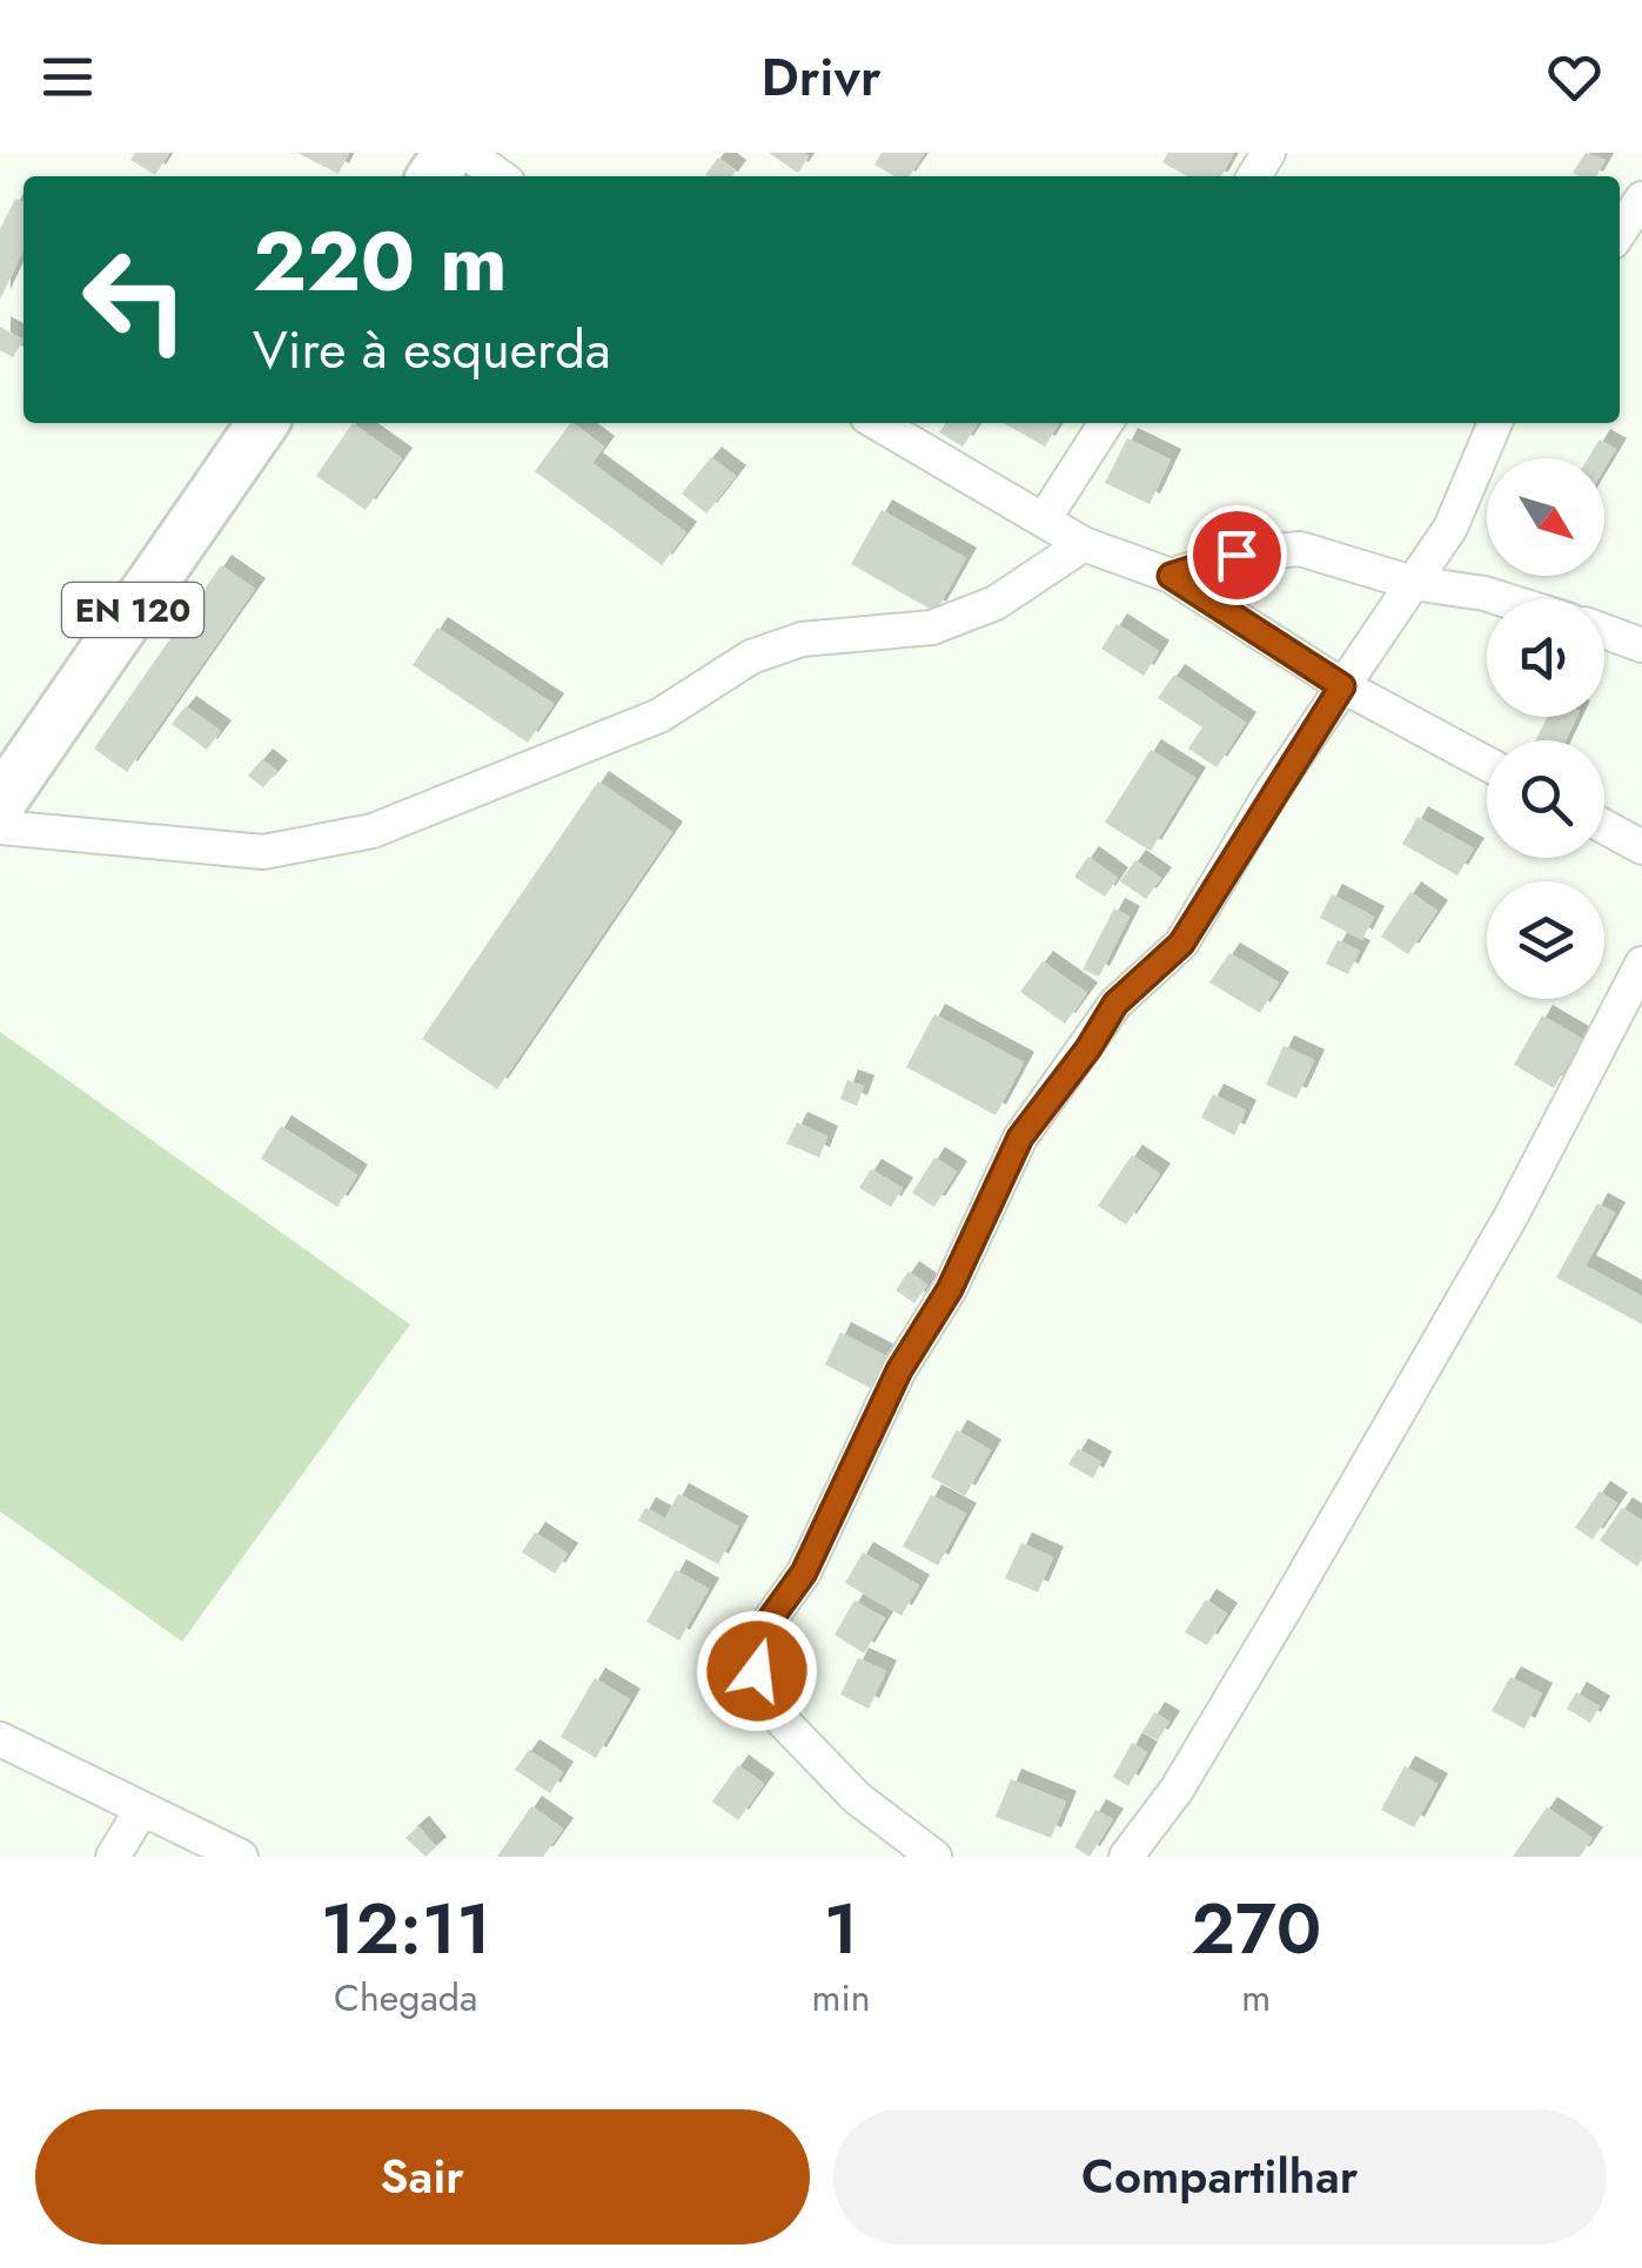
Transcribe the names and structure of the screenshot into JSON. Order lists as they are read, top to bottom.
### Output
{
  "streets": {
    "main road": ["EN 120"]
  },
  "north": "bottom right",
  "page": {
    "header": "Drivr",
    "turn": ["220 m", "Vire à esquerda"],
    "eta": [
      "12:11",
      "Chegada",
      "1",
      "min",
      "270",
      "m"
    ],
    "buttons": ["Sair", "Compartilhar"]
  }
}
